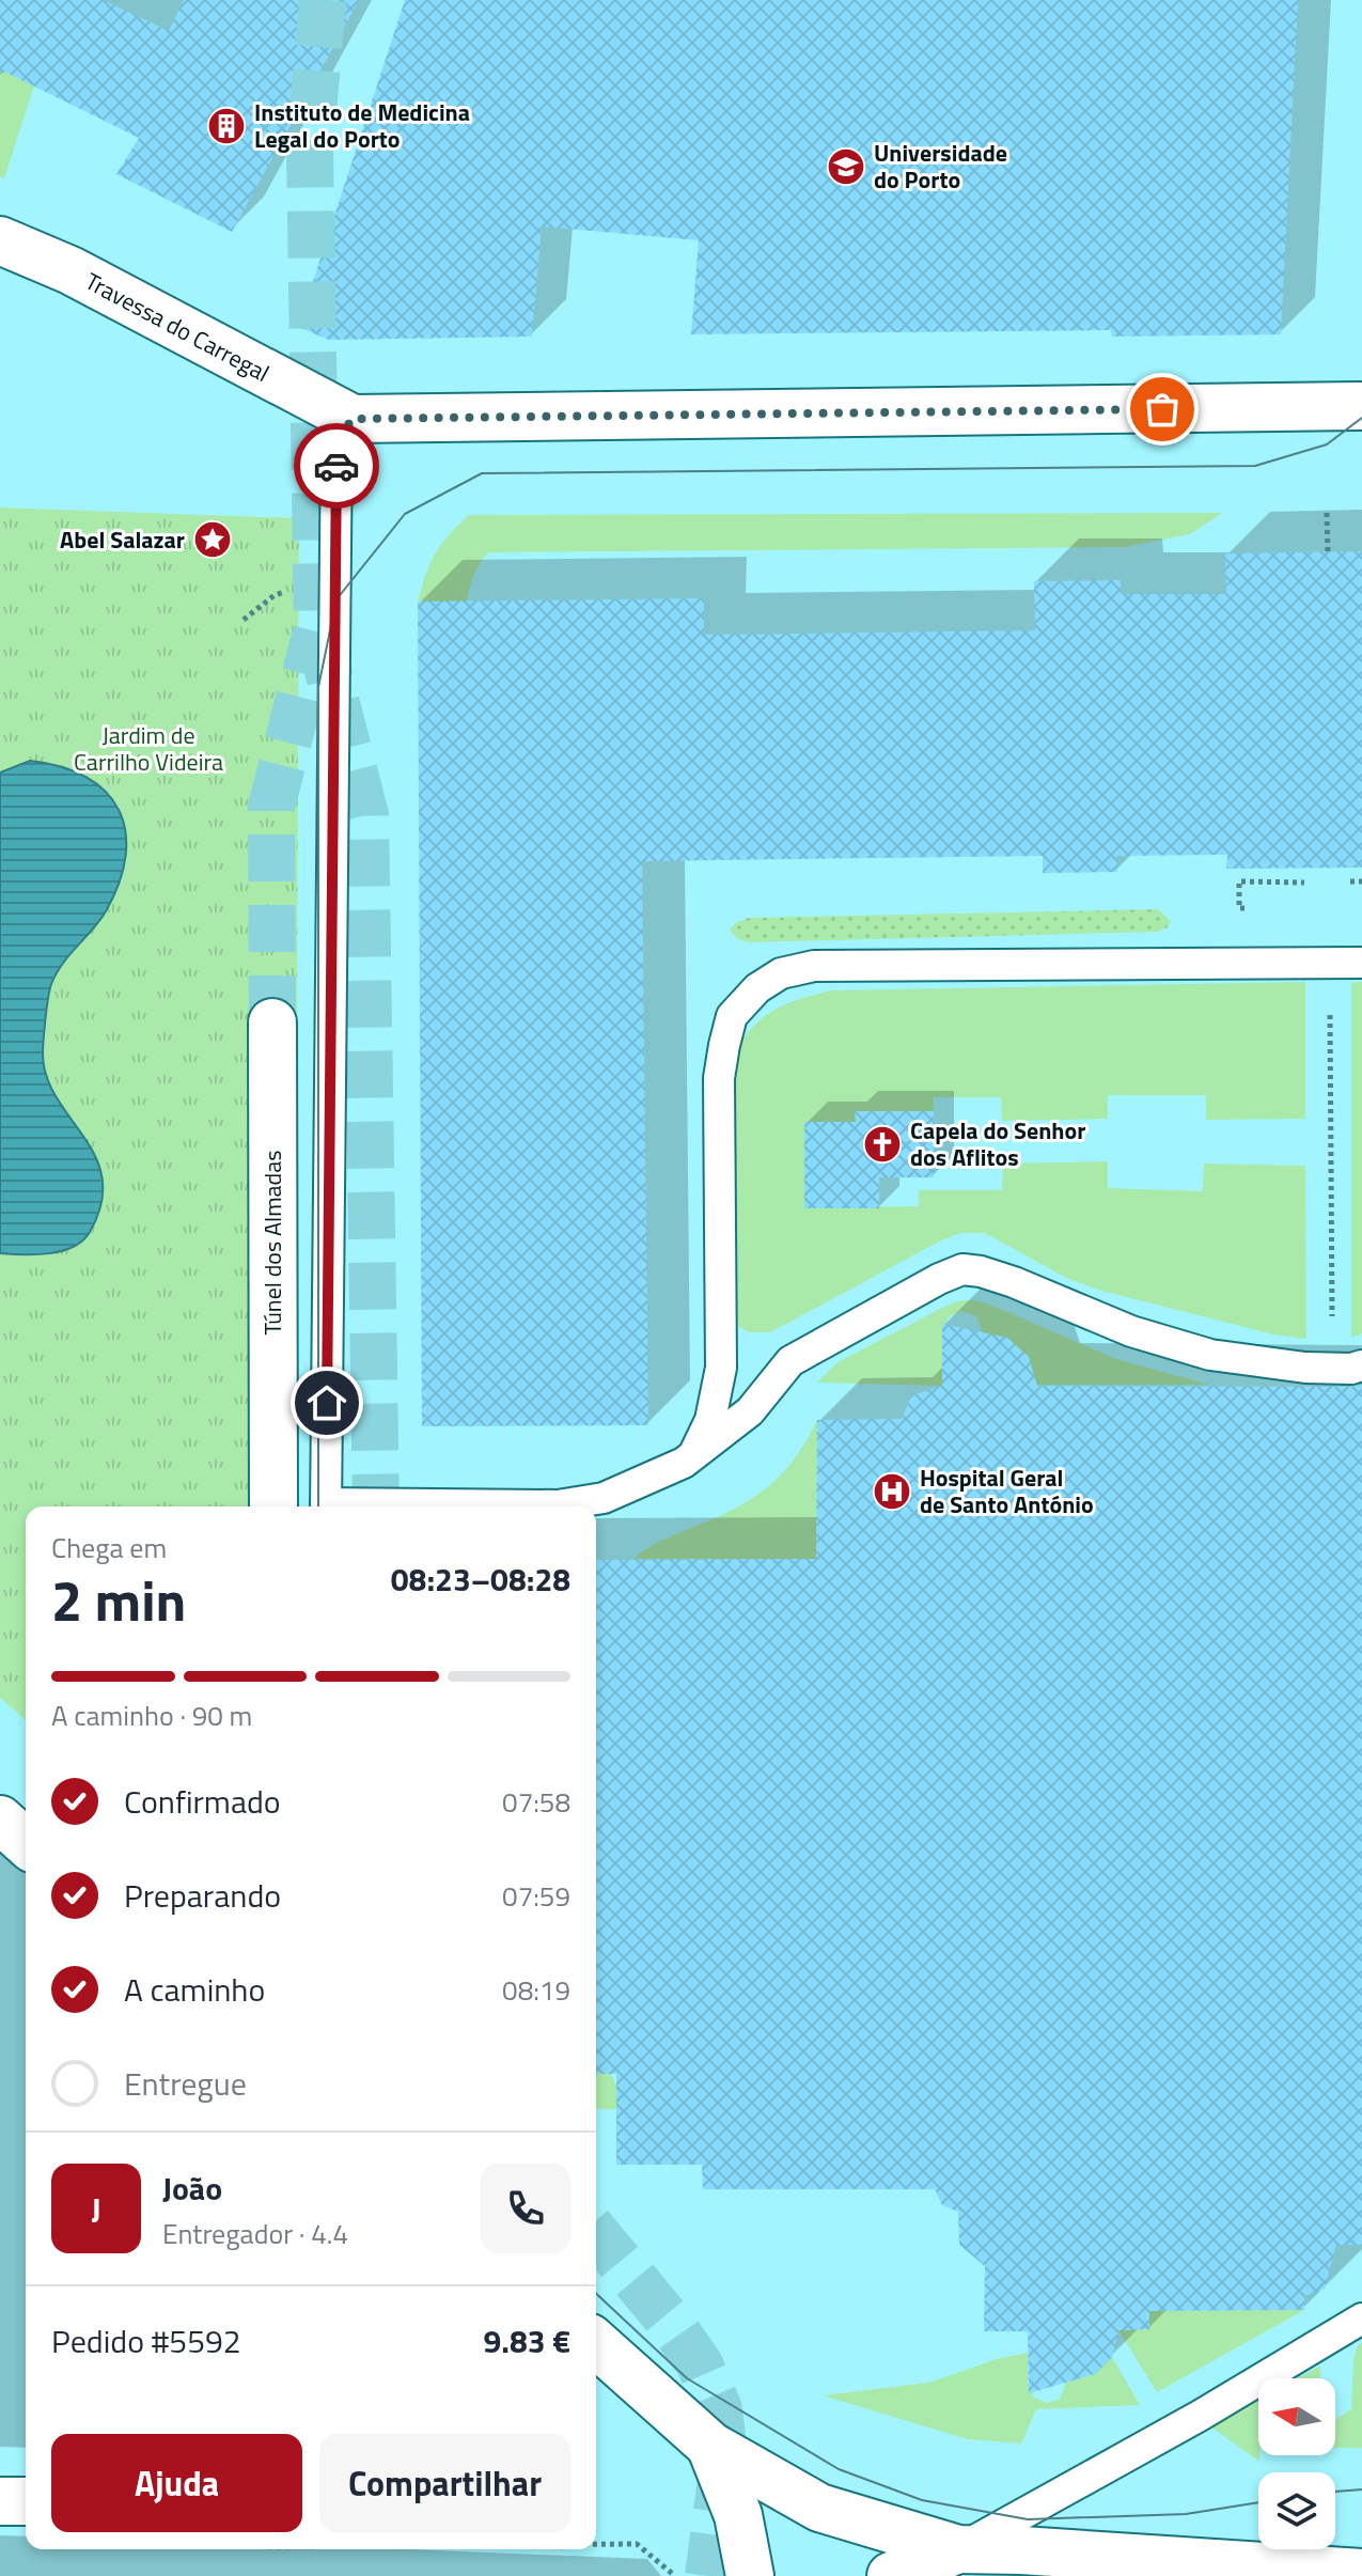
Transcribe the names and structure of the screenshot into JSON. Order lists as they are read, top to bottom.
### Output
{
  "streets": {
    "main road": ["Travessa do Carregal", "Túnel dos Almadas"]
  },
  "parks": ["Jardim de Carrilho Videira"],
  "places": {
    "building": ["Instituto de Medicina Legal do Porto"],
    "school or university": ["Universidade do Porto"],
    "place": ["Abel Salazar"],
    "church": ["Capela do Senhor dos Aflitos"],
    "hospital": ["Hospital Geral de Santo António"]
  },
  "north": "left",
  "page": {
    "heading": ["2 min", "Chega em", "08:23–08:28"],
    "panel": [
      "João",
      "Entregador · 4.4",
      "Pedido #5592",
      "9.83 €"
    ],
    "bar": "A caminho · 90 m",
    "list": [
      ["Confirmado", "07:58"],
      ["Preparando", "07:59"],
      ["A caminho", "08:19"],
      "Entregue"
    ],
    "round": "J",
    "buttons": ["Ajuda", "Compartilhar"]
  }
}
